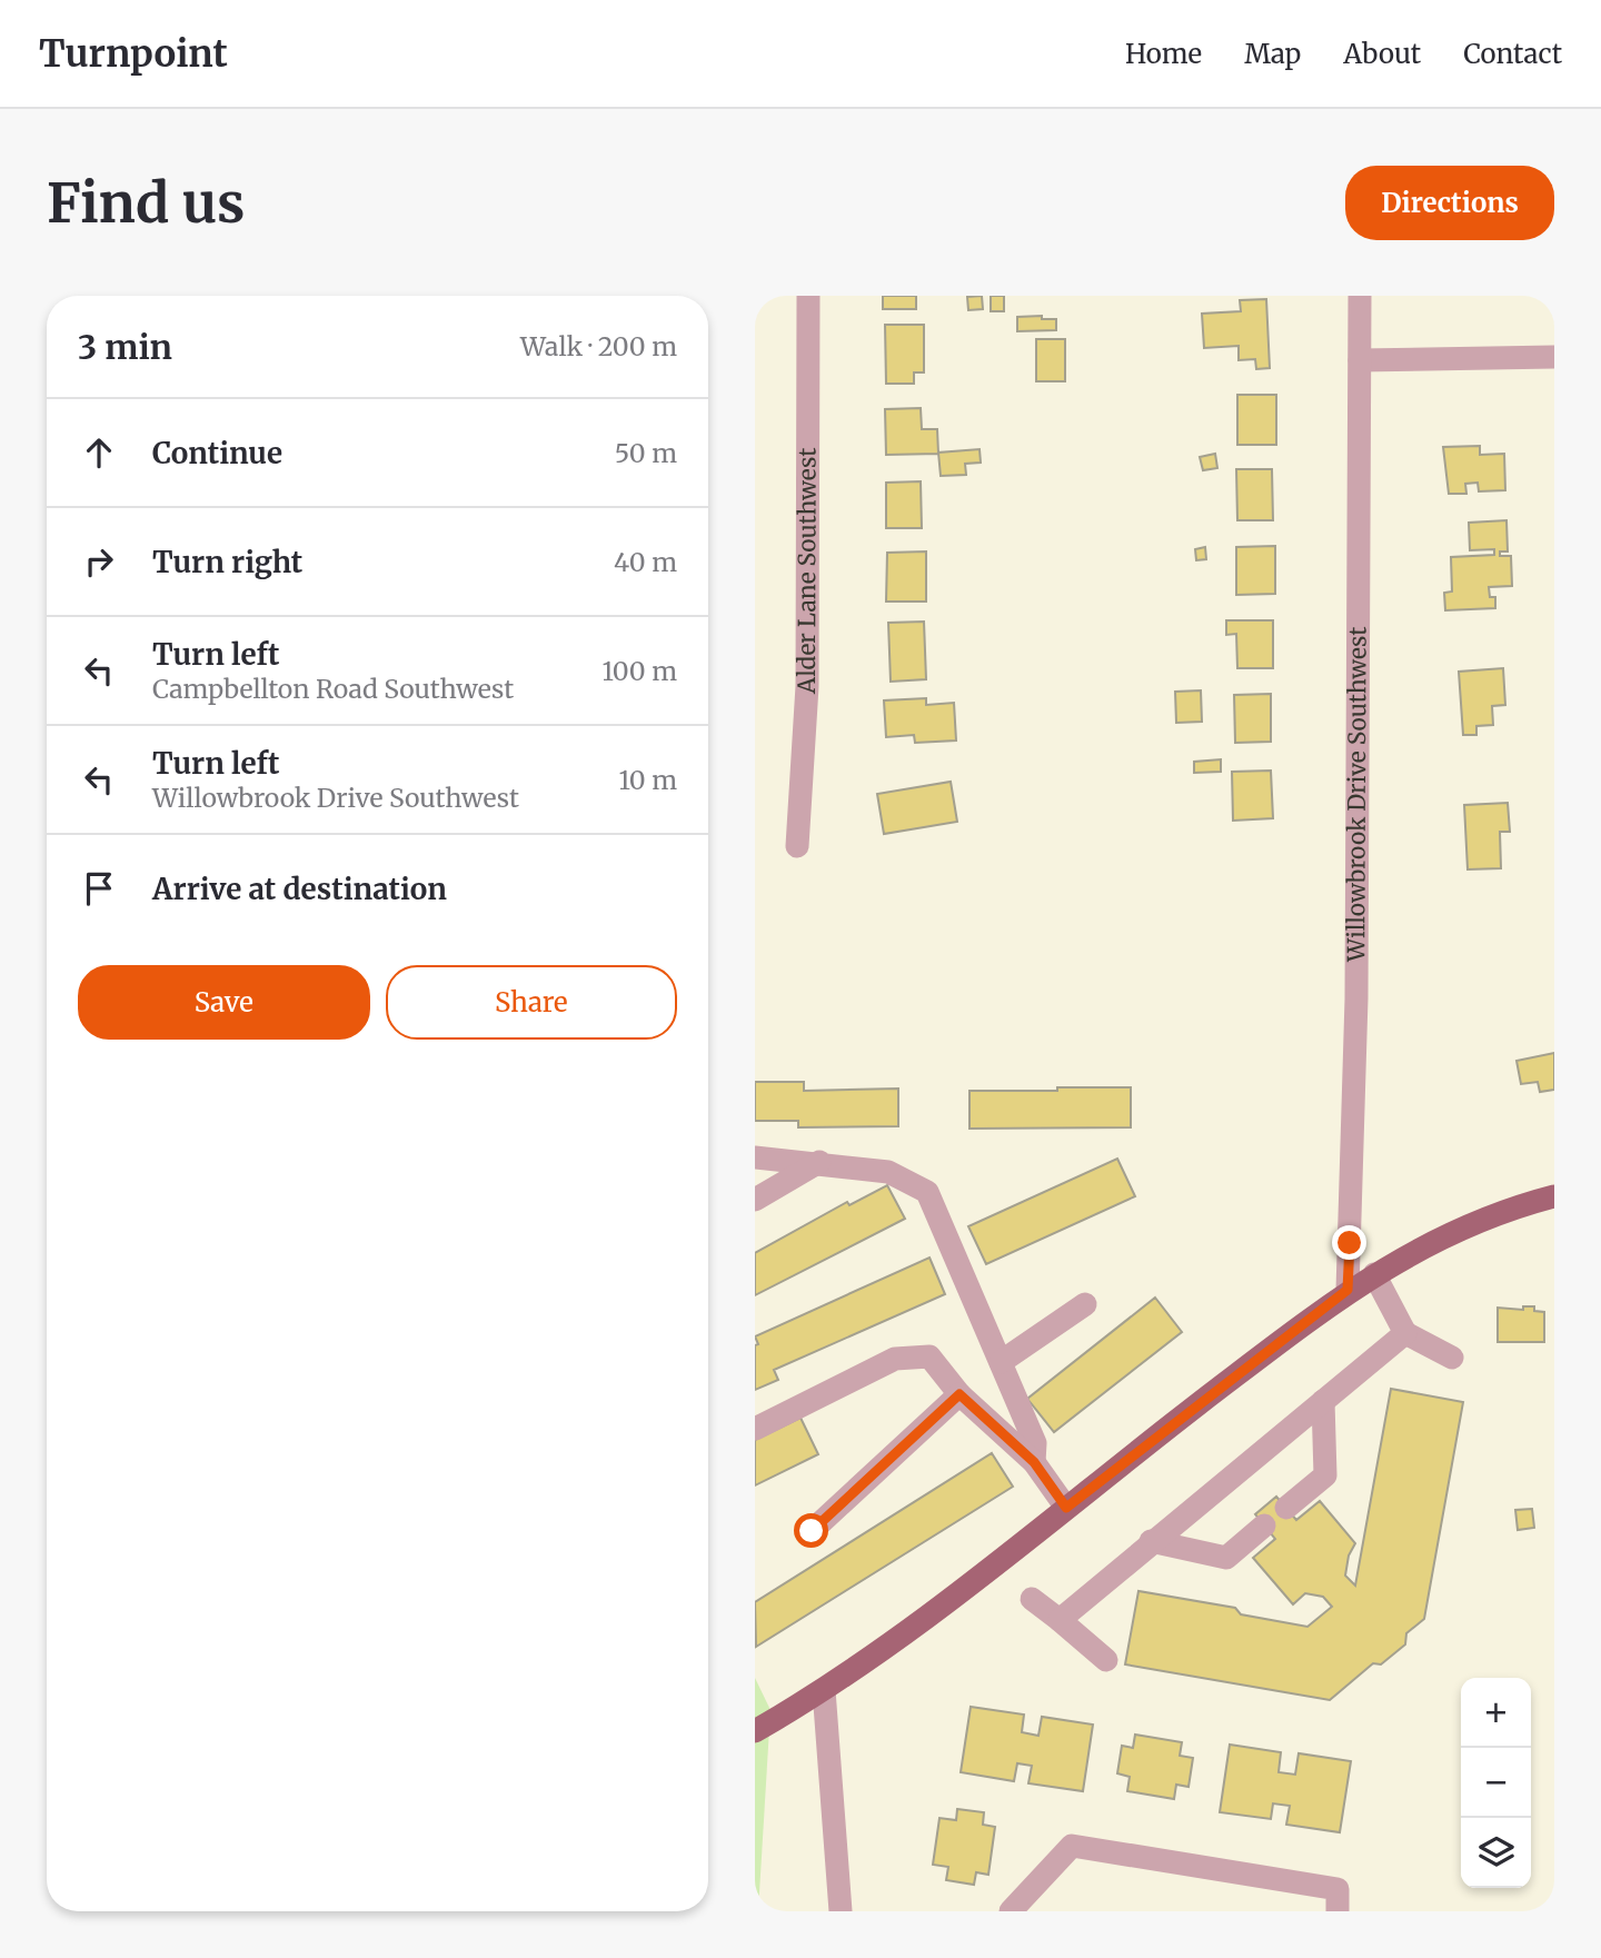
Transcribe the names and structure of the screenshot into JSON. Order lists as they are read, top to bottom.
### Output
{
  "streets": {
    "street": ["Alder Lane Southwest", "Willowbrook Drive Southwest"]
  },
  "page": {
    "header": "Turnpoint",
    "nav": [
      "Home",
      "Map",
      "About",
      "Contact"
    ],
    "buttons": [
      "Directions",
      ["Save", "Share"]
    ],
    "title": "Find us",
    "heading": ["3 min", "Walk · 200 m"],
    "list": [
      ["Continue", "50 m"],
      ["Turn right", "40 m"],
      ["Turn left", "Campbellton Road Southwest", "100 m"],
      ["Turn left", "Willowbrook Drive Southwest", "10 m"],
      "Arrive at destination"
    ],
    "map_buttons": ["+", "−"]
  }
}
